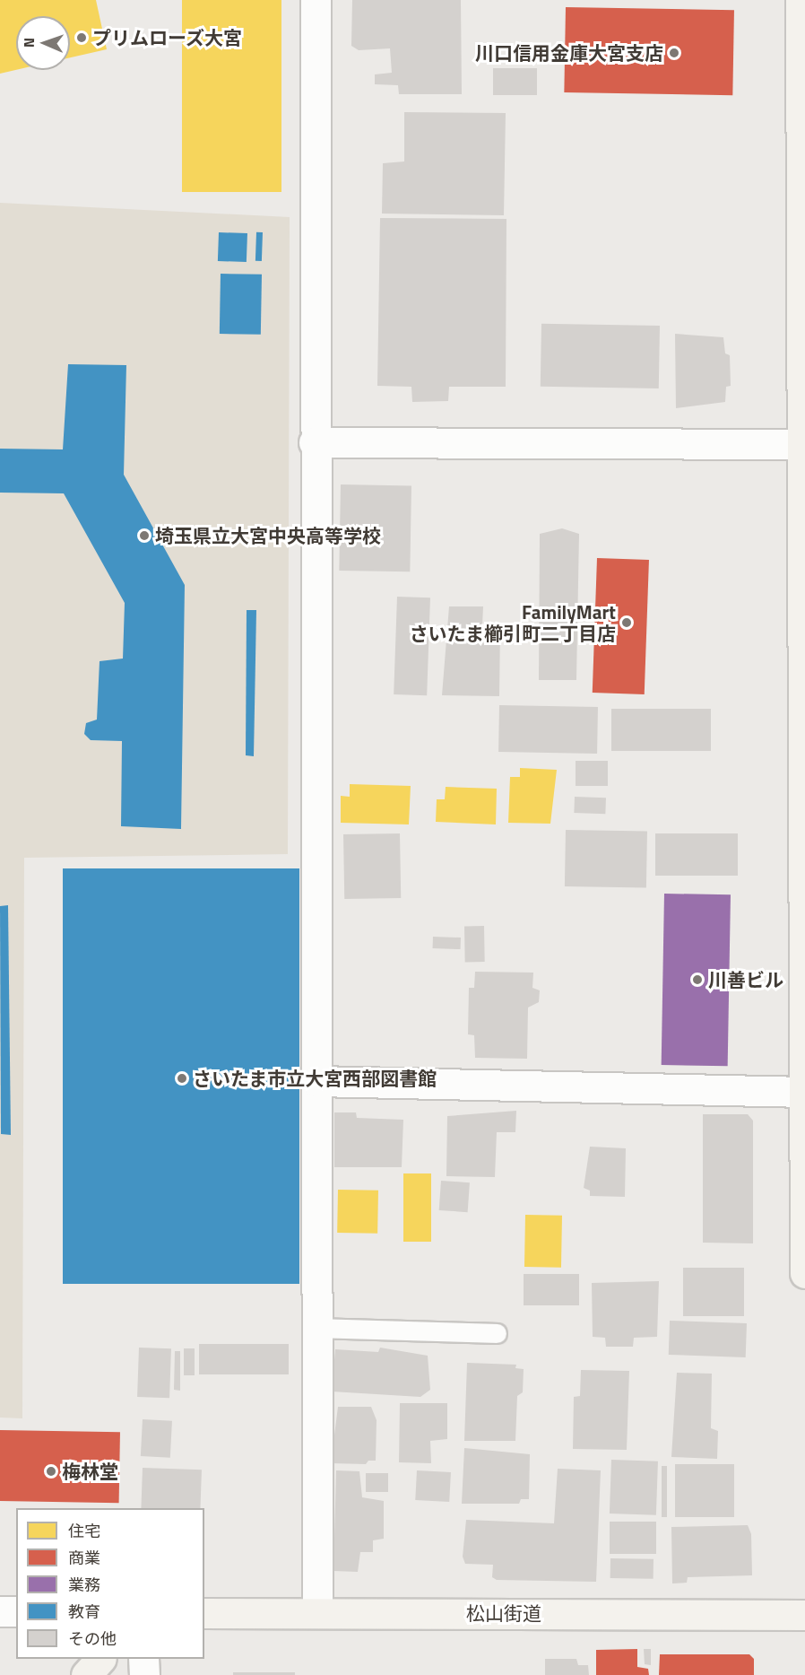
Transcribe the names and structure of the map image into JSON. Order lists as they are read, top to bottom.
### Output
{
  "streets": {
    "main road": ["松山街道"]
  },
  "places": [
    "プリムローズ大宮",
    "川口信用金庫大宮支店",
    "埼玉県立大宮中央高等学校",
    "FamilyMart さいたま櫛引町二丁目店",
    "川善ビル",
    "さいたま市立大宮西部図書館",
    "梅林堂"
  ],
  "legend": [
    "住宅",
    "商業",
    "業務",
    "教育",
    "その他"
  ],
  "north": "left"
}
